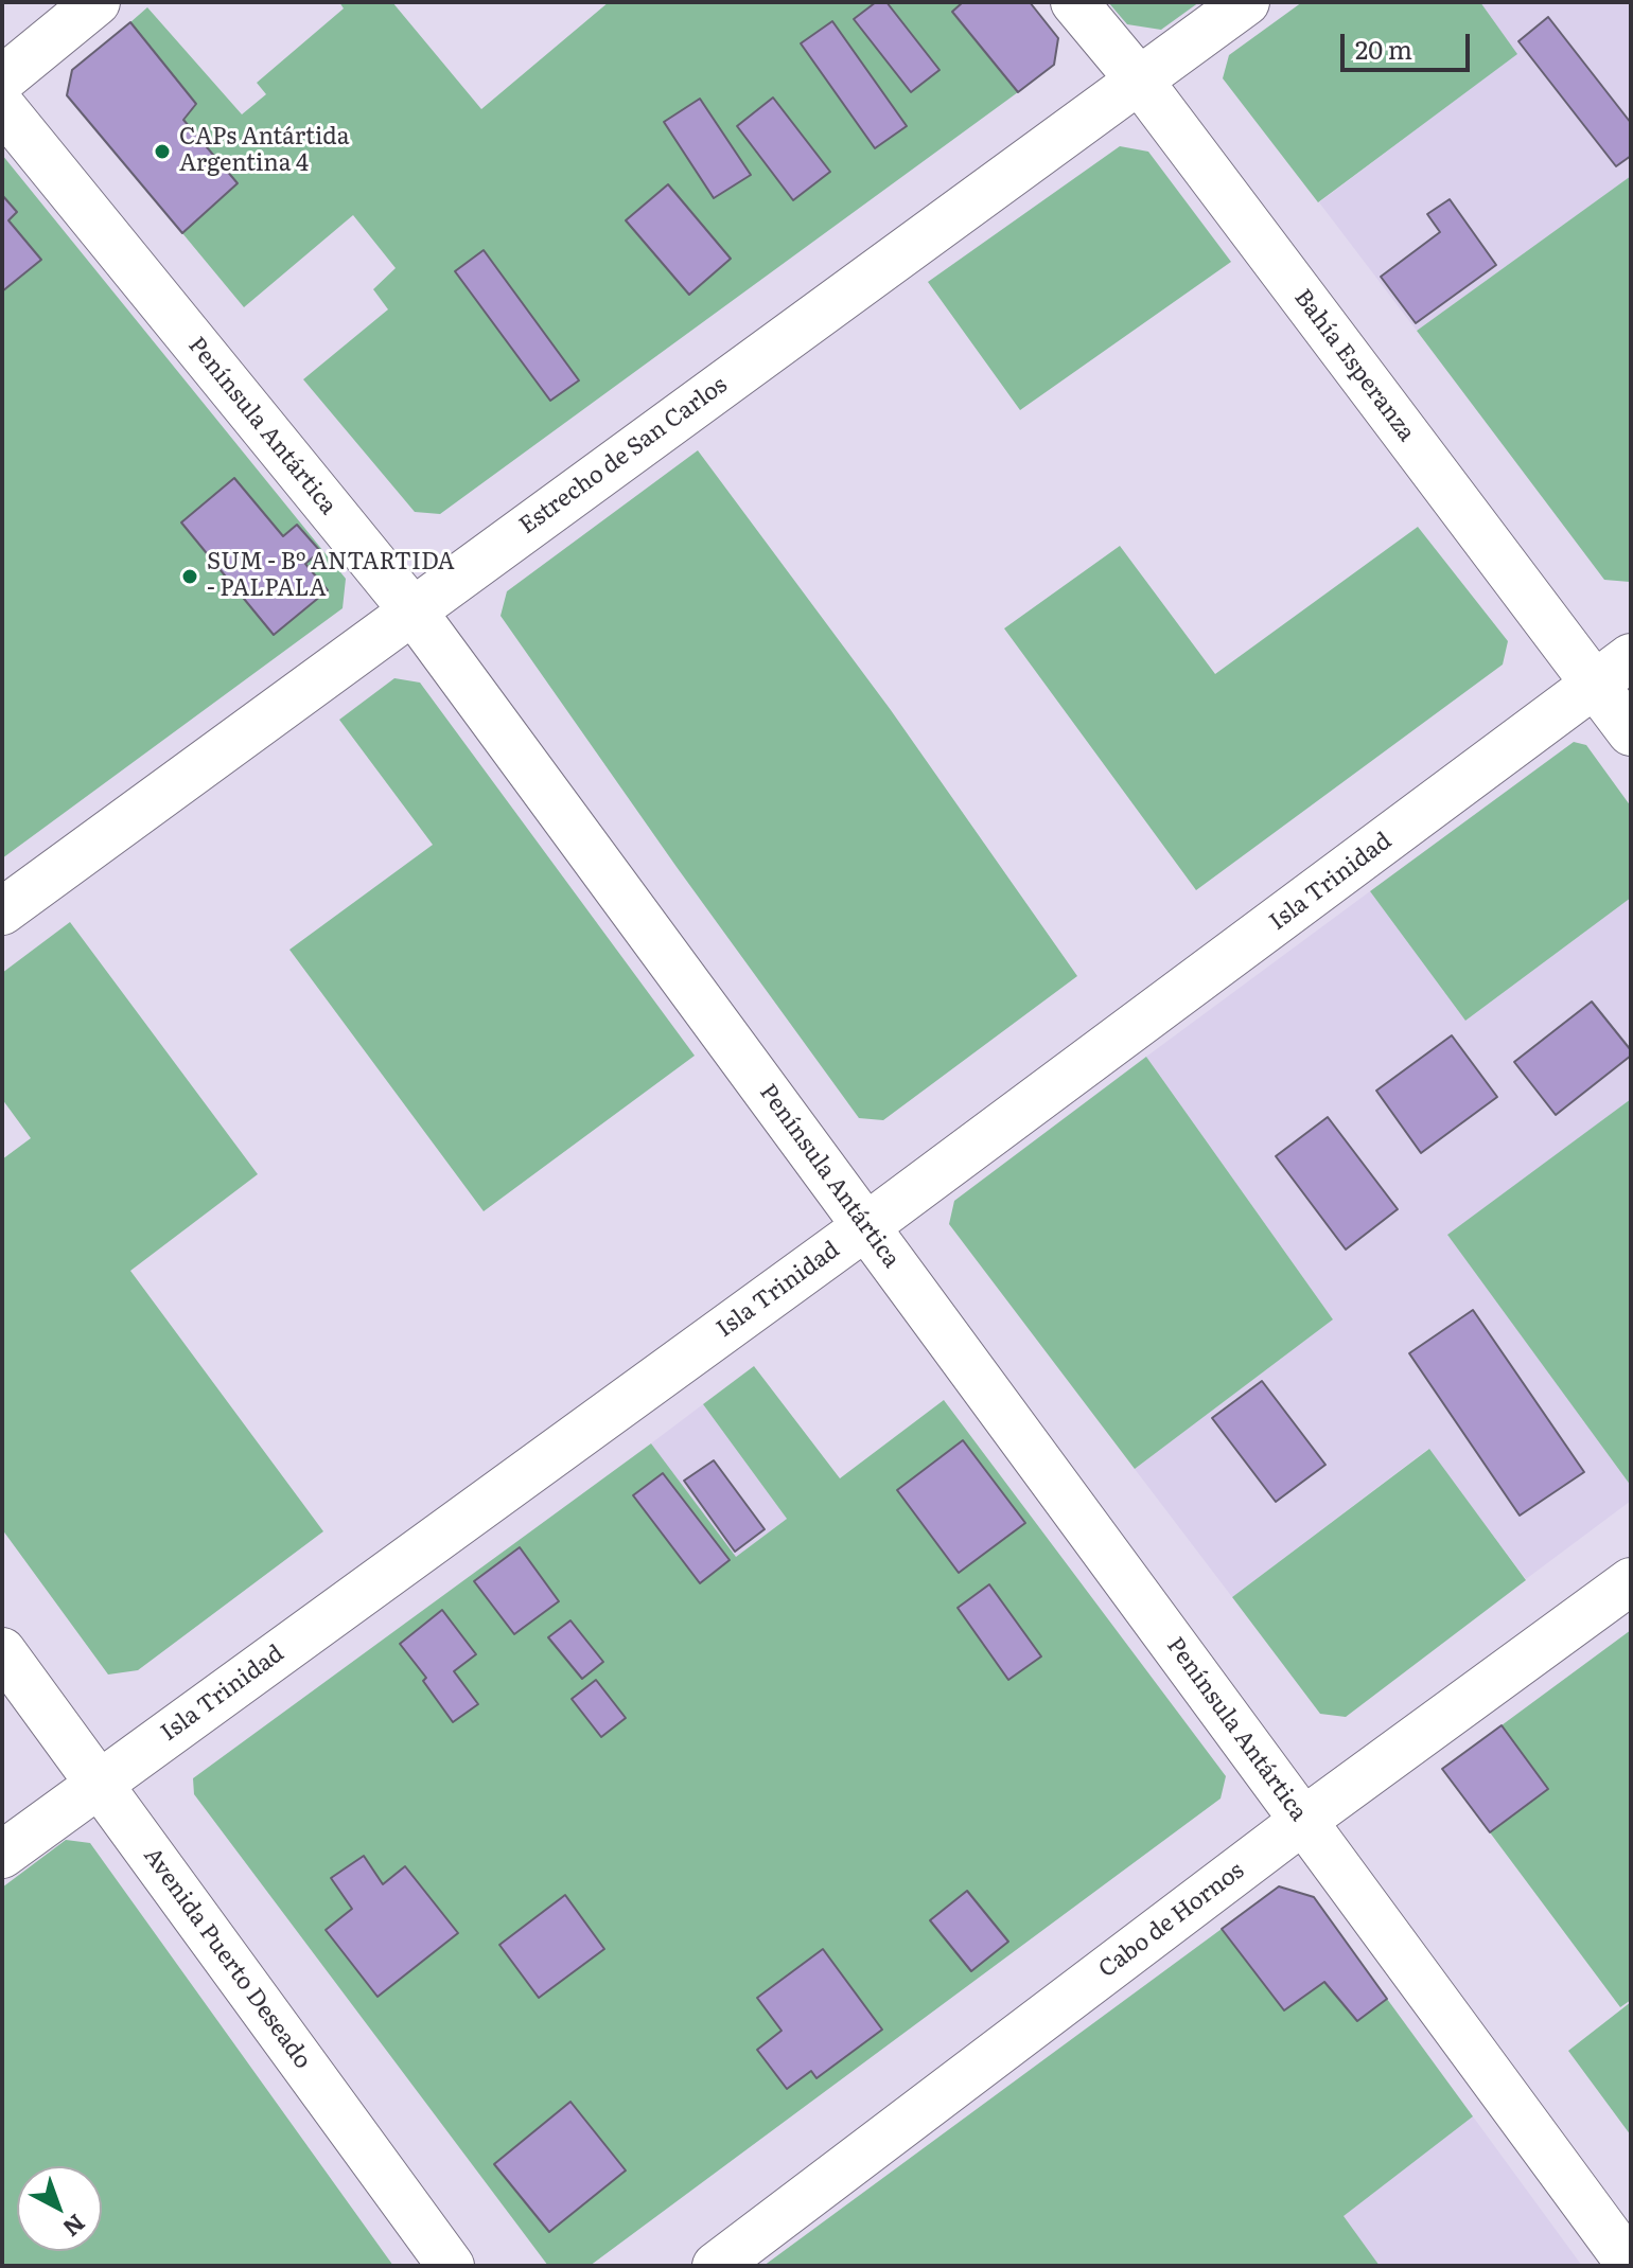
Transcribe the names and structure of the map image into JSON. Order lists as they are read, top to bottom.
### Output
{
  "streets": {
    "street": [
      "Bahía Esperanza",
      "Península Antártica",
      "Estrecho de San Carlos",
      "Isla Trinidad",
      "Cabo de Hornos",
      "Avenida Puerto Deseado"
    ]
  },
  "crossings": [
    ["Bahía Esperanza", "Estrecho de San Carlos"],
    ["Bahía Esperanza", "Isla Trinidad"],
    ["Península Antártica", "Estrecho de San Carlos"],
    ["Península Antártica", "Isla Trinidad"],
    ["Península Antártica", "Cabo de Hornos"],
    ["Isla Trinidad", "Avenida Puerto Deseado"]
  ],
  "places": ["CAPs Antártida Argentina 4", "SUM - Bº ANTARTIDA - PALPALA"],
  "scale_bar": "20 m",
  "north": "bottom right"
}
